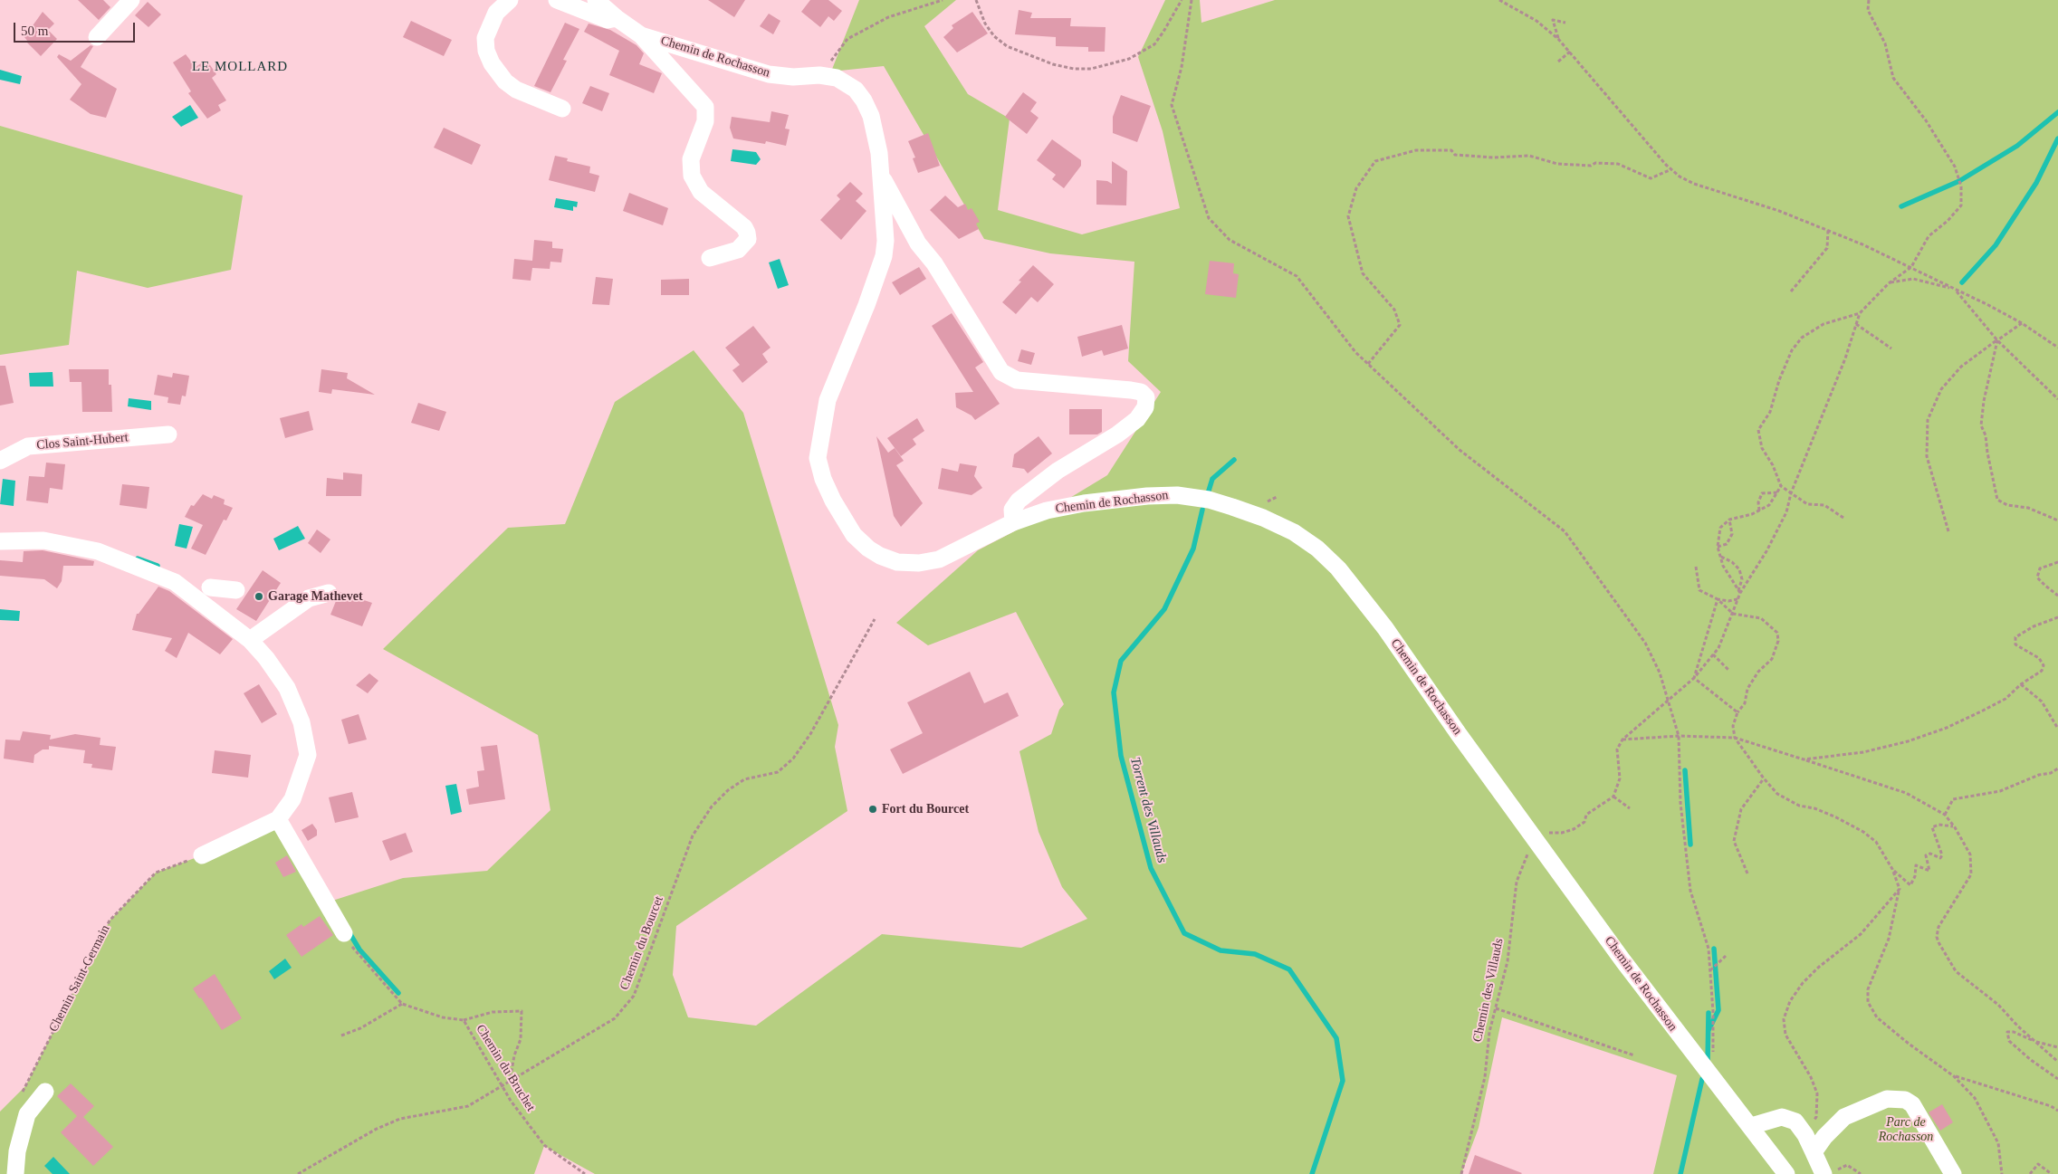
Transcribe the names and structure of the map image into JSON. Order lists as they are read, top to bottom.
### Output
{
  "streets": {
    "street": ["Chemin de Rochasson", "Clos Saint-Hubert"],
    "path": [
      "Chemin du Bourcet",
      "Chemin Saint-Germain",
      "Chemin des Villauds",
      "Chemin du Bruchet"
    ]
  },
  "crossings": [
    ["Chemin de Rochasson", "Chemin des Villauds"],
    ["Chemin du Bourcet", "Chemin du Bruchet"]
  ],
  "districts": ["LE MOLLARD"],
  "water": ["Torrent des Villauds"],
  "parks": ["Parc de Rochasson"],
  "places": ["Garage Mathevet", "Fort du Bourcet"],
  "scale_bar": "50 m"
}
